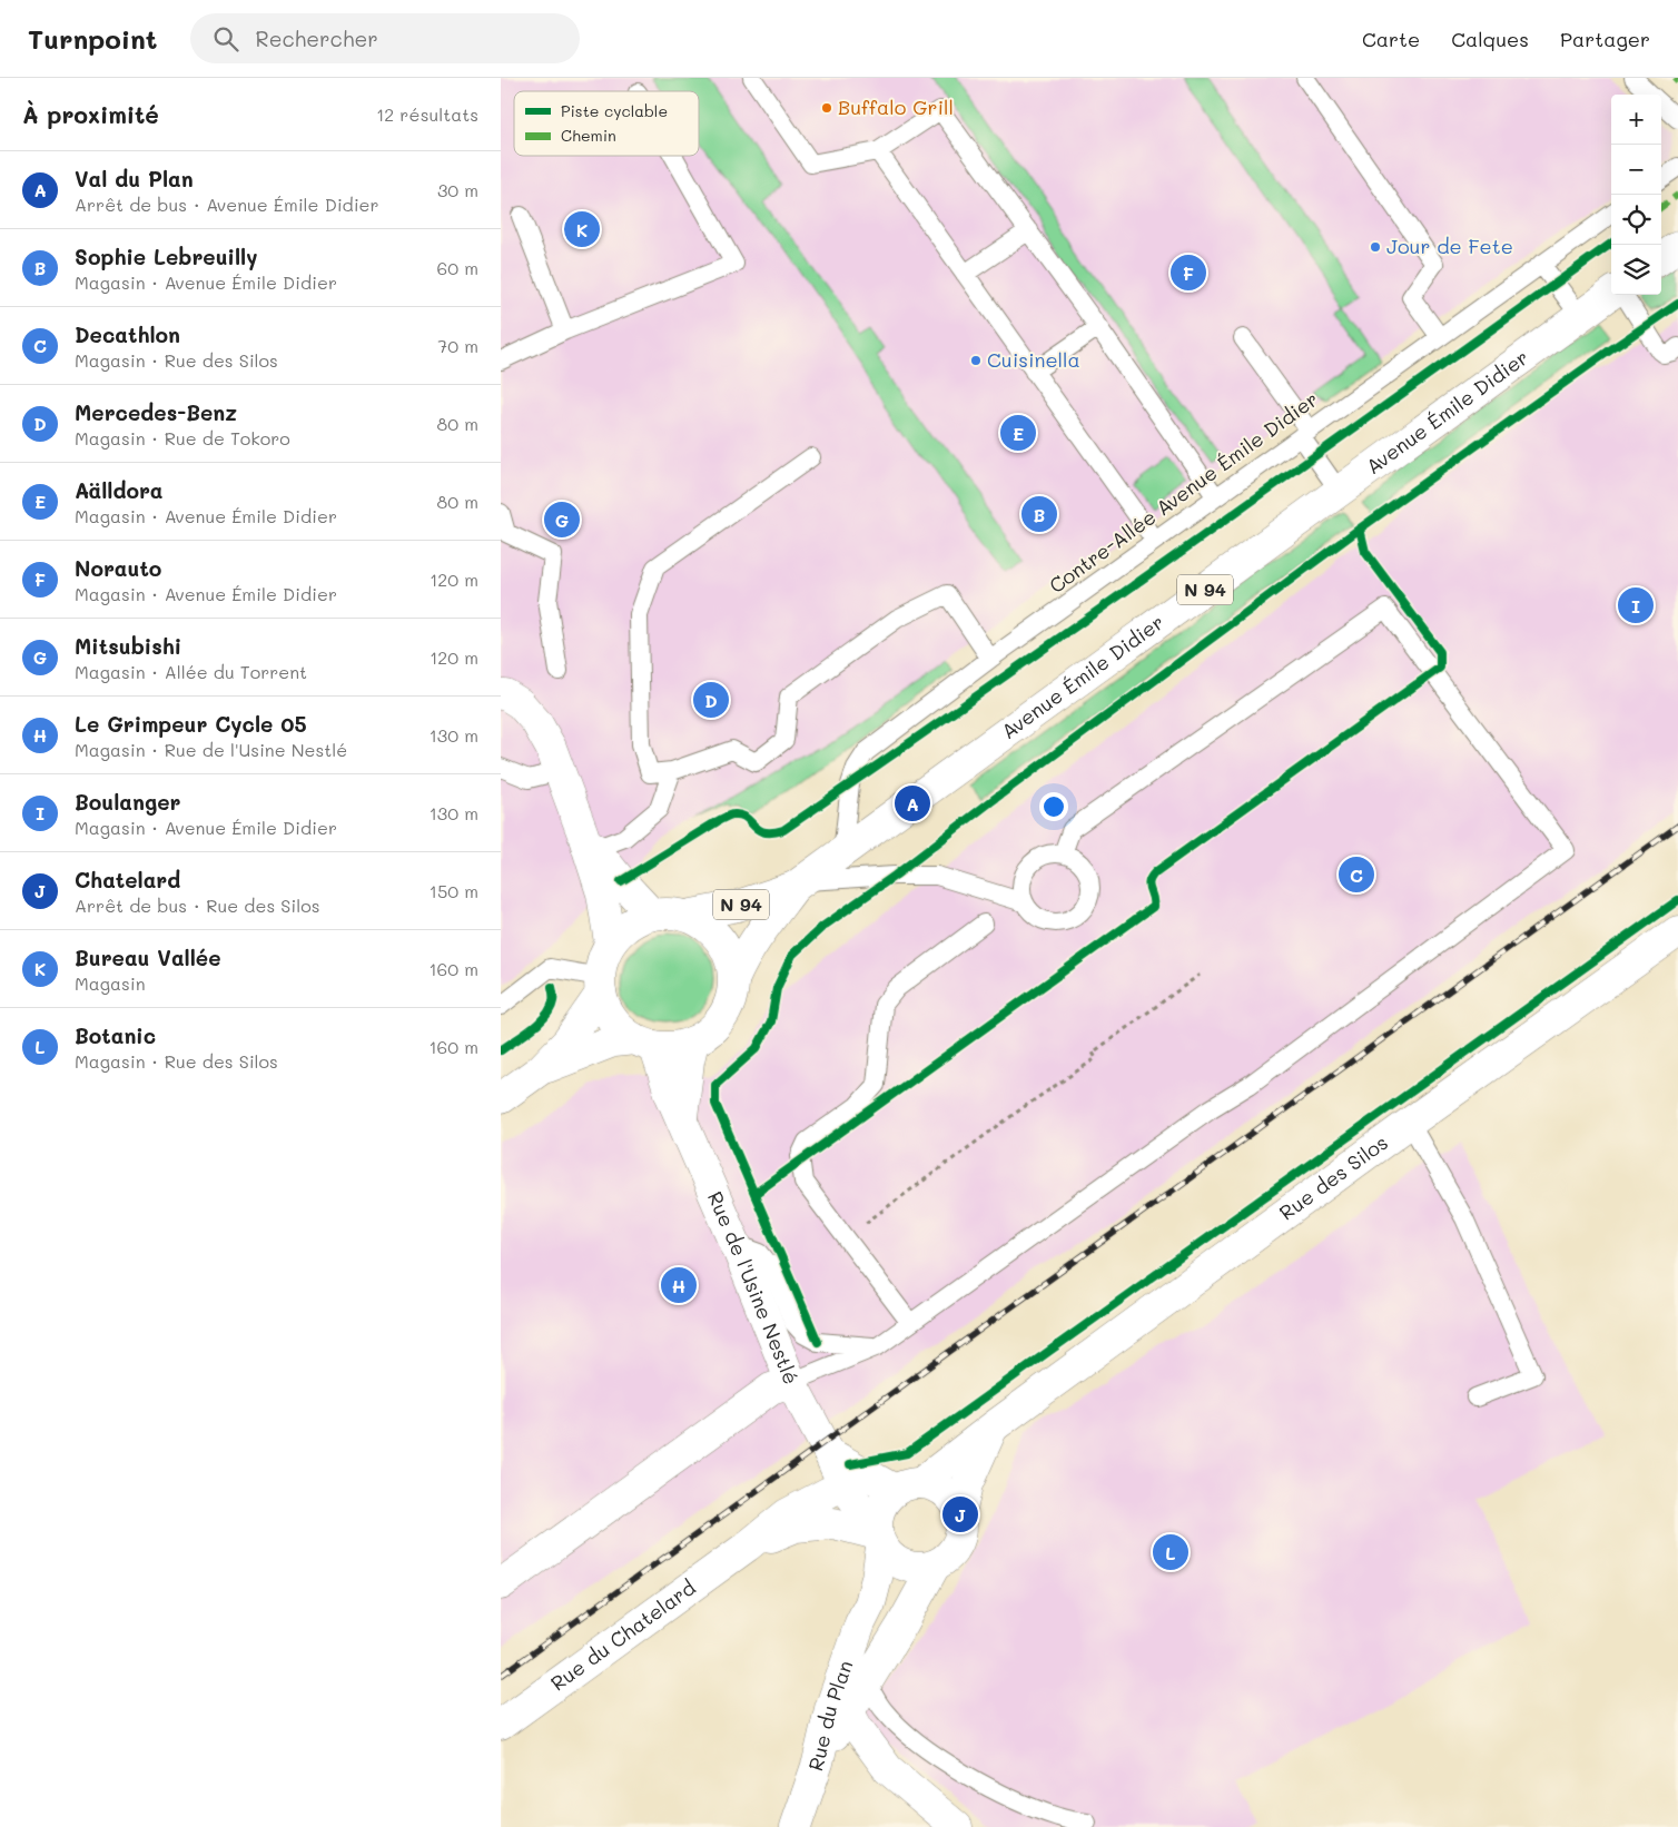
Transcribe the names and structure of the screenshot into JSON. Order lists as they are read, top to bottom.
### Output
{
  "streets": {
    "main road": [
      "Avenue Émile Didier",
      "N 94",
      "Rue des Silos",
      "Rue de l'Usine Nestlé",
      "Rue du Chatelard",
      "Rue du Plan"
    ],
    "lane": ["Contre-Allée Avenue Émile Didier"]
  },
  "crossings": [
    ["Avenue Émile Didier", "Contre-Allée Avenue Émile Didier"],
    ["Avenue Émile Didier", "Rue de l'Usine Nestlé"],
    ["Rue des Silos", "Rue de l'Usine Nestlé"],
    ["Rue des Silos", "Rue du Chatelard"],
    ["Rue des Silos", "Rue du Plan"],
    ["Rue de l'Usine Nestlé", "Rue du Chatelard"],
    ["Rue de l'Usine Nestlé", "Rue du Plan"],
    ["Rue du Chatelard", "Rue du Plan"]
  ],
  "places": ["Buffalo Grill", "Jour de Fete", "Cuisinella"],
  "legend": ["Piste cyclable", "Chemin"],
  "page": {
    "header": "Turnpoint",
    "search": "Rechercher",
    "nav": ["Carte", "Calques", "Partager"],
    "heading": ["À proximité", "12 résultats"],
    "map_buttons": ["+", "−"],
    "list": [
      {
        "mark": "A",
        "name": "Val du Plan",
        "note": "Arrêt de bus · Avenue Émile Didier",
        "value": "30 m"
      },
      {
        "mark": "B",
        "name": "Sophie Lebreuilly",
        "note": "Magasin · Avenue Émile Didier",
        "value": "60 m"
      },
      {
        "mark": "C",
        "name": "Decathlon",
        "note": "Magasin · Rue des Silos",
        "value": "70 m"
      },
      {
        "mark": "D",
        "name": "Mercedes-Benz",
        "note": "Magasin · Rue de Tokoro",
        "value": "80 m"
      },
      {
        "mark": "E",
        "name": "Aälldora",
        "note": "Magasin · Avenue Émile Didier",
        "value": "80 m"
      },
      {
        "mark": "F",
        "name": "Norauto",
        "note": "Magasin · Avenue Émile Didier",
        "value": "120 m"
      },
      {
        "mark": "G",
        "name": "Mitsubishi",
        "note": "Magasin · Allée du Torrent",
        "value": "120 m"
      },
      {
        "mark": "H",
        "name": "Le Grimpeur Cycle 05",
        "note": "Magasin · Rue de l'Usine Nestlé",
        "value": "130 m"
      },
      {
        "mark": "I",
        "name": "Boulanger",
        "note": "Magasin · Avenue Émile Didier",
        "value": "130 m"
      },
      {
        "mark": "J",
        "name": "Chatelard",
        "note": "Arrêt de bus · Rue des Silos",
        "value": "150 m"
      },
      {
        "mark": "K",
        "name": "Bureau Vallée",
        "note": "Magasin",
        "value": "160 m"
      },
      {
        "mark": "L",
        "name": "Botanic",
        "note": "Magasin · Rue des Silos",
        "value": "160 m"
      }
    ],
    "pins": [
      "K",
      "F",
      "E",
      "B",
      "G",
      "I",
      "D",
      "A",
      "C",
      "H",
      "J",
      "L"
    ]
  }
}
